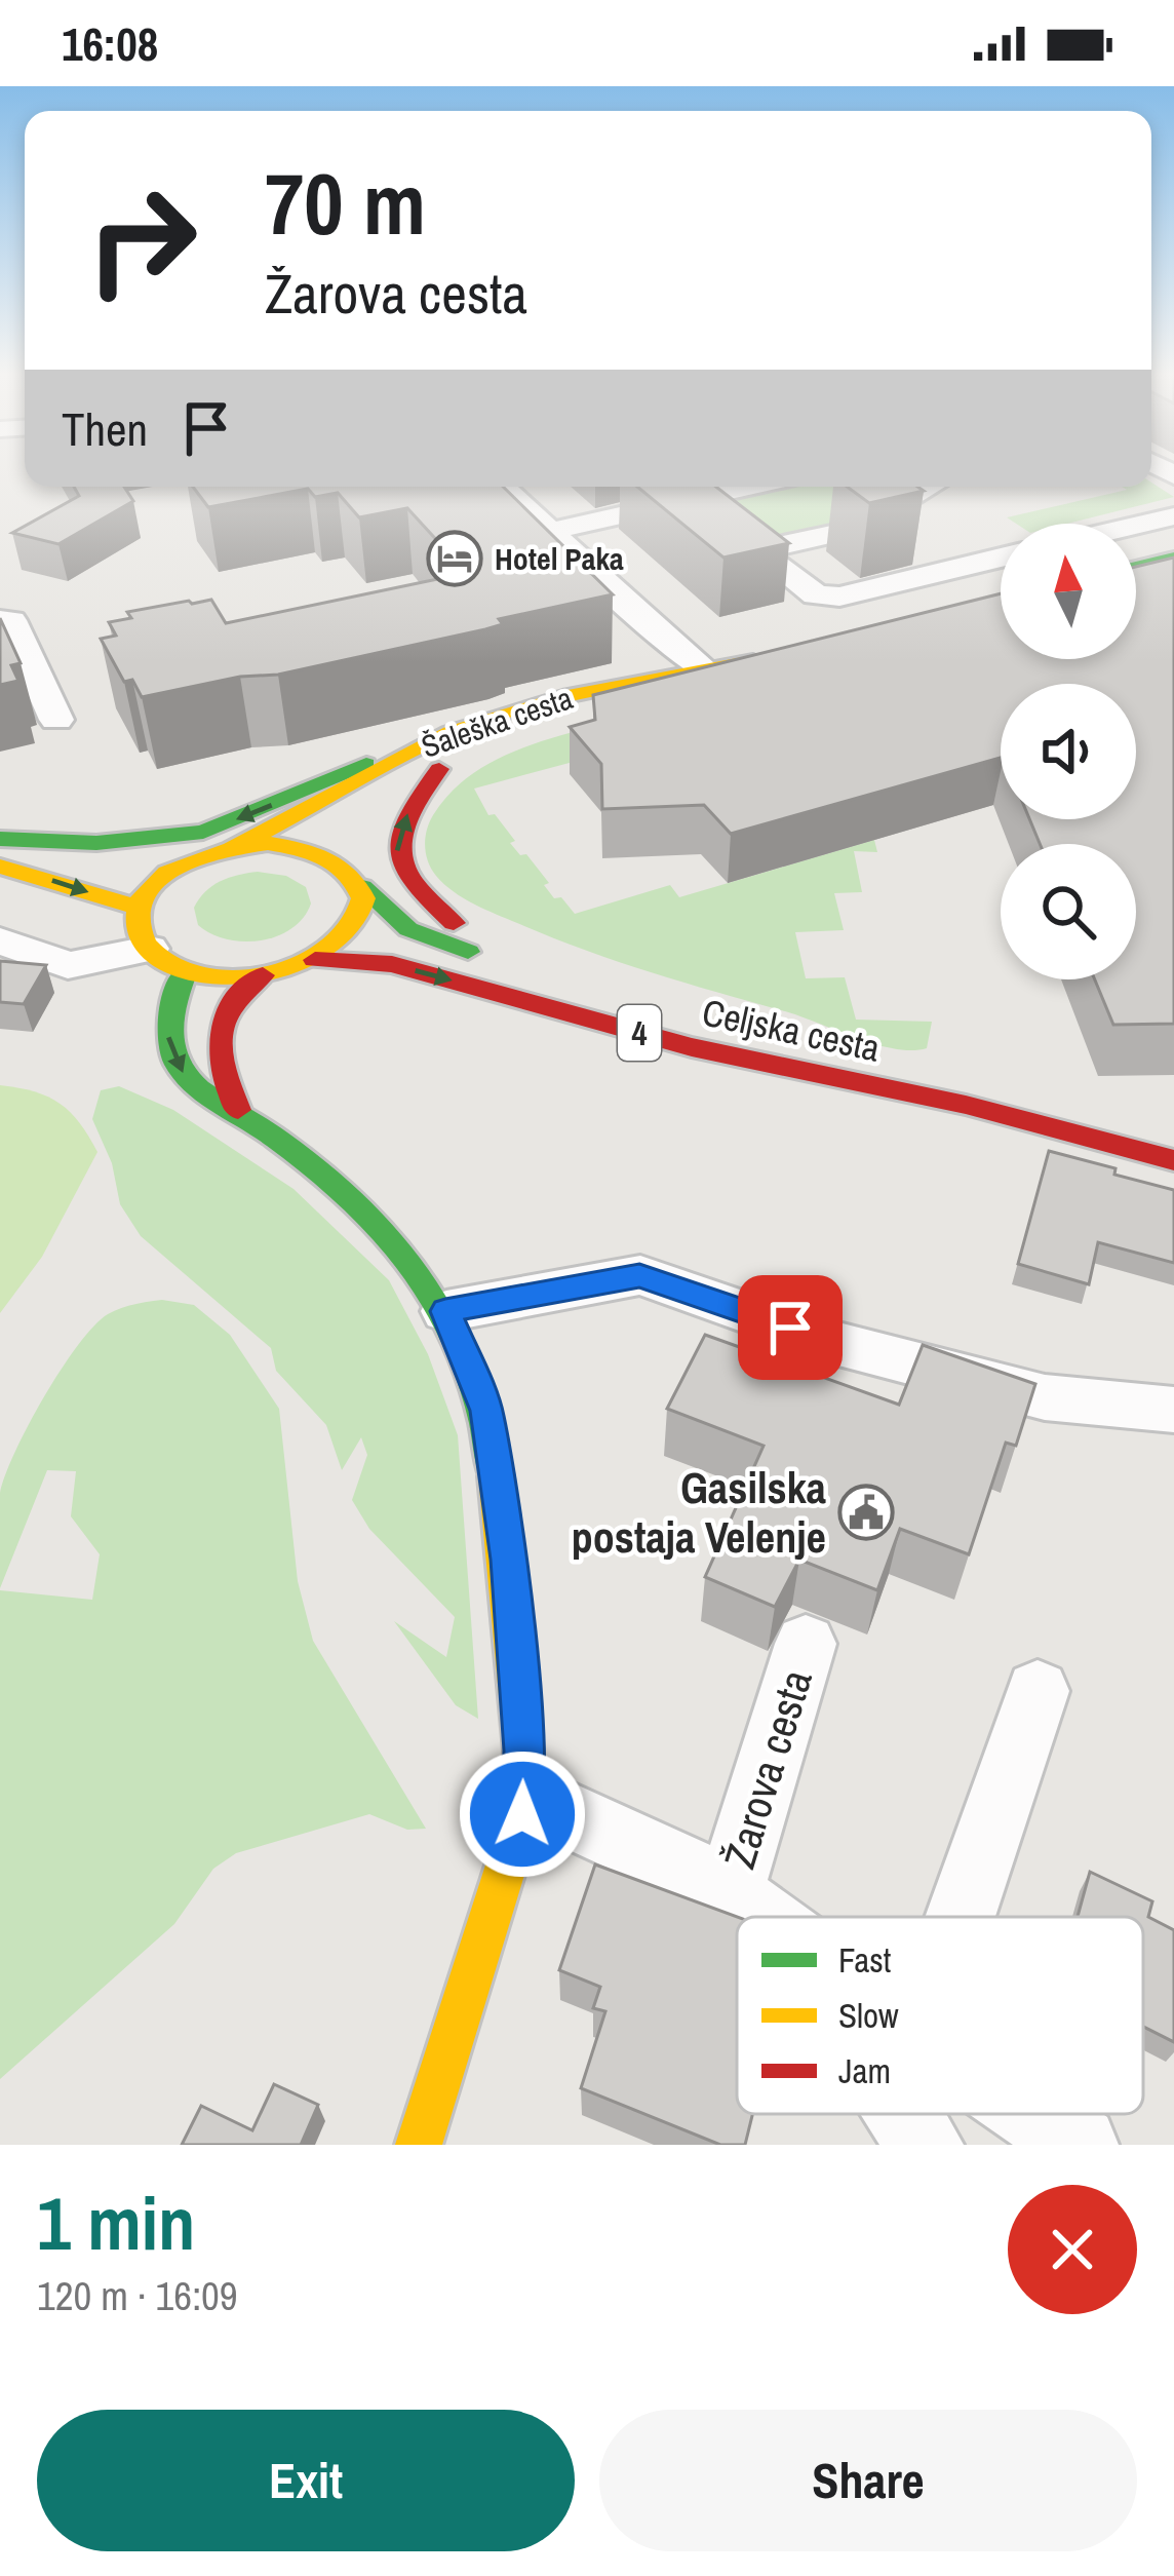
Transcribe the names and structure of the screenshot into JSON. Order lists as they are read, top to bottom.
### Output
{
  "streets": {
    "main road": ["Šaleška cesta", "Celjska cesta", "4"],
    "street": ["Žarova cesta"]
  },
  "crossings": [
    ["Šaleška cesta", "Celjska cesta"],
    ["Šaleška cesta", "4"],
    ["Celjska cesta", "4"]
  ],
  "places": {
    "hotel": ["Hotel Paka"],
    "public building": ["Gasilska postaja Velenje"]
  },
  "legend": ["Fast", "Slow", "Jam"],
  "north": "top",
  "page": {
    "status": "16:08",
    "turn": ["70 m", "Žarova cesta"],
    "then": "Then",
    "heading": ["1 min", "120 m · 16:09"],
    "buttons": ["Exit", "Share"]
  }
}
